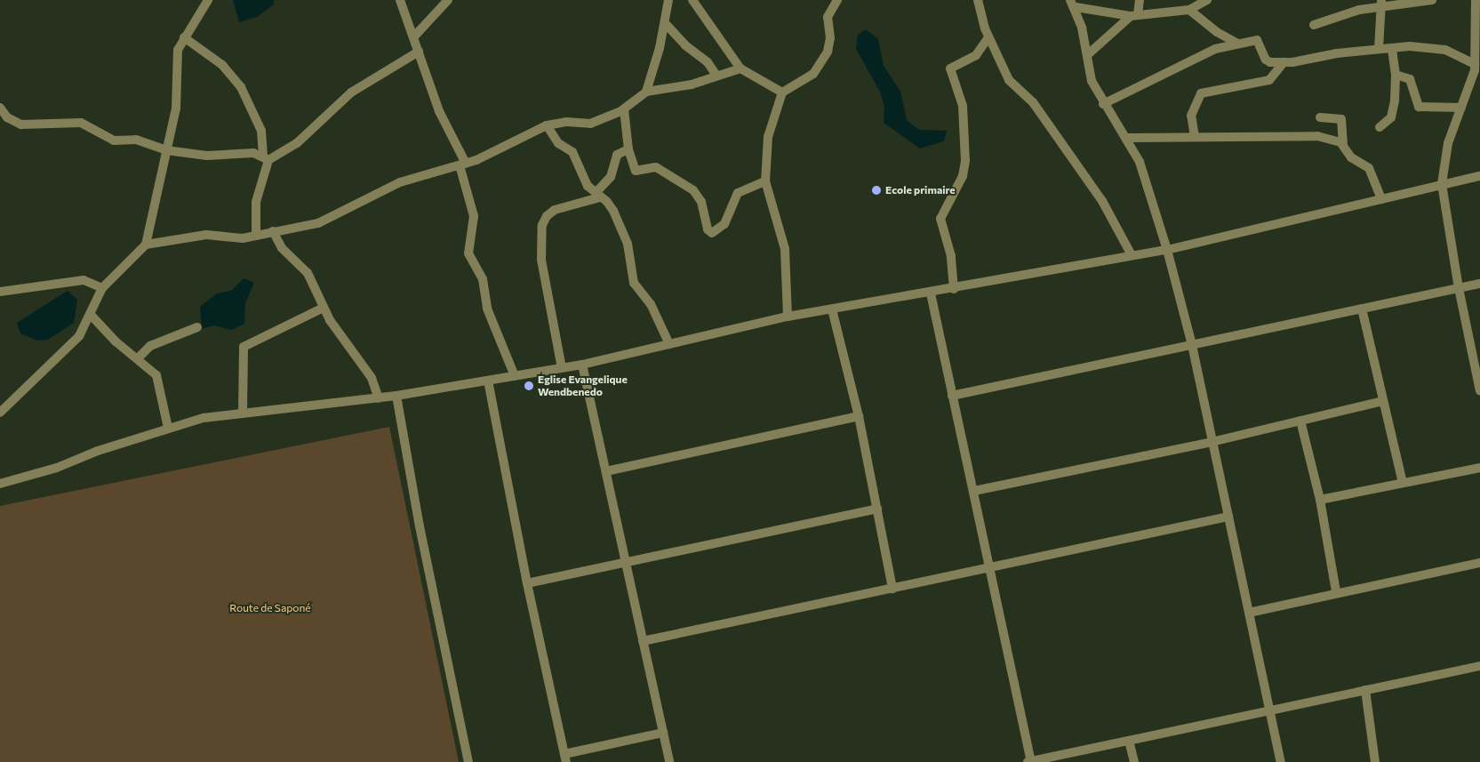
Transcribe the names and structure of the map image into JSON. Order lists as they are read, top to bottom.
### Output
{
  "parks": ["Route de Saponé"],
  "places": ["Ecole primaire", "Eglise Evangelique Wendbenedo"]
}
